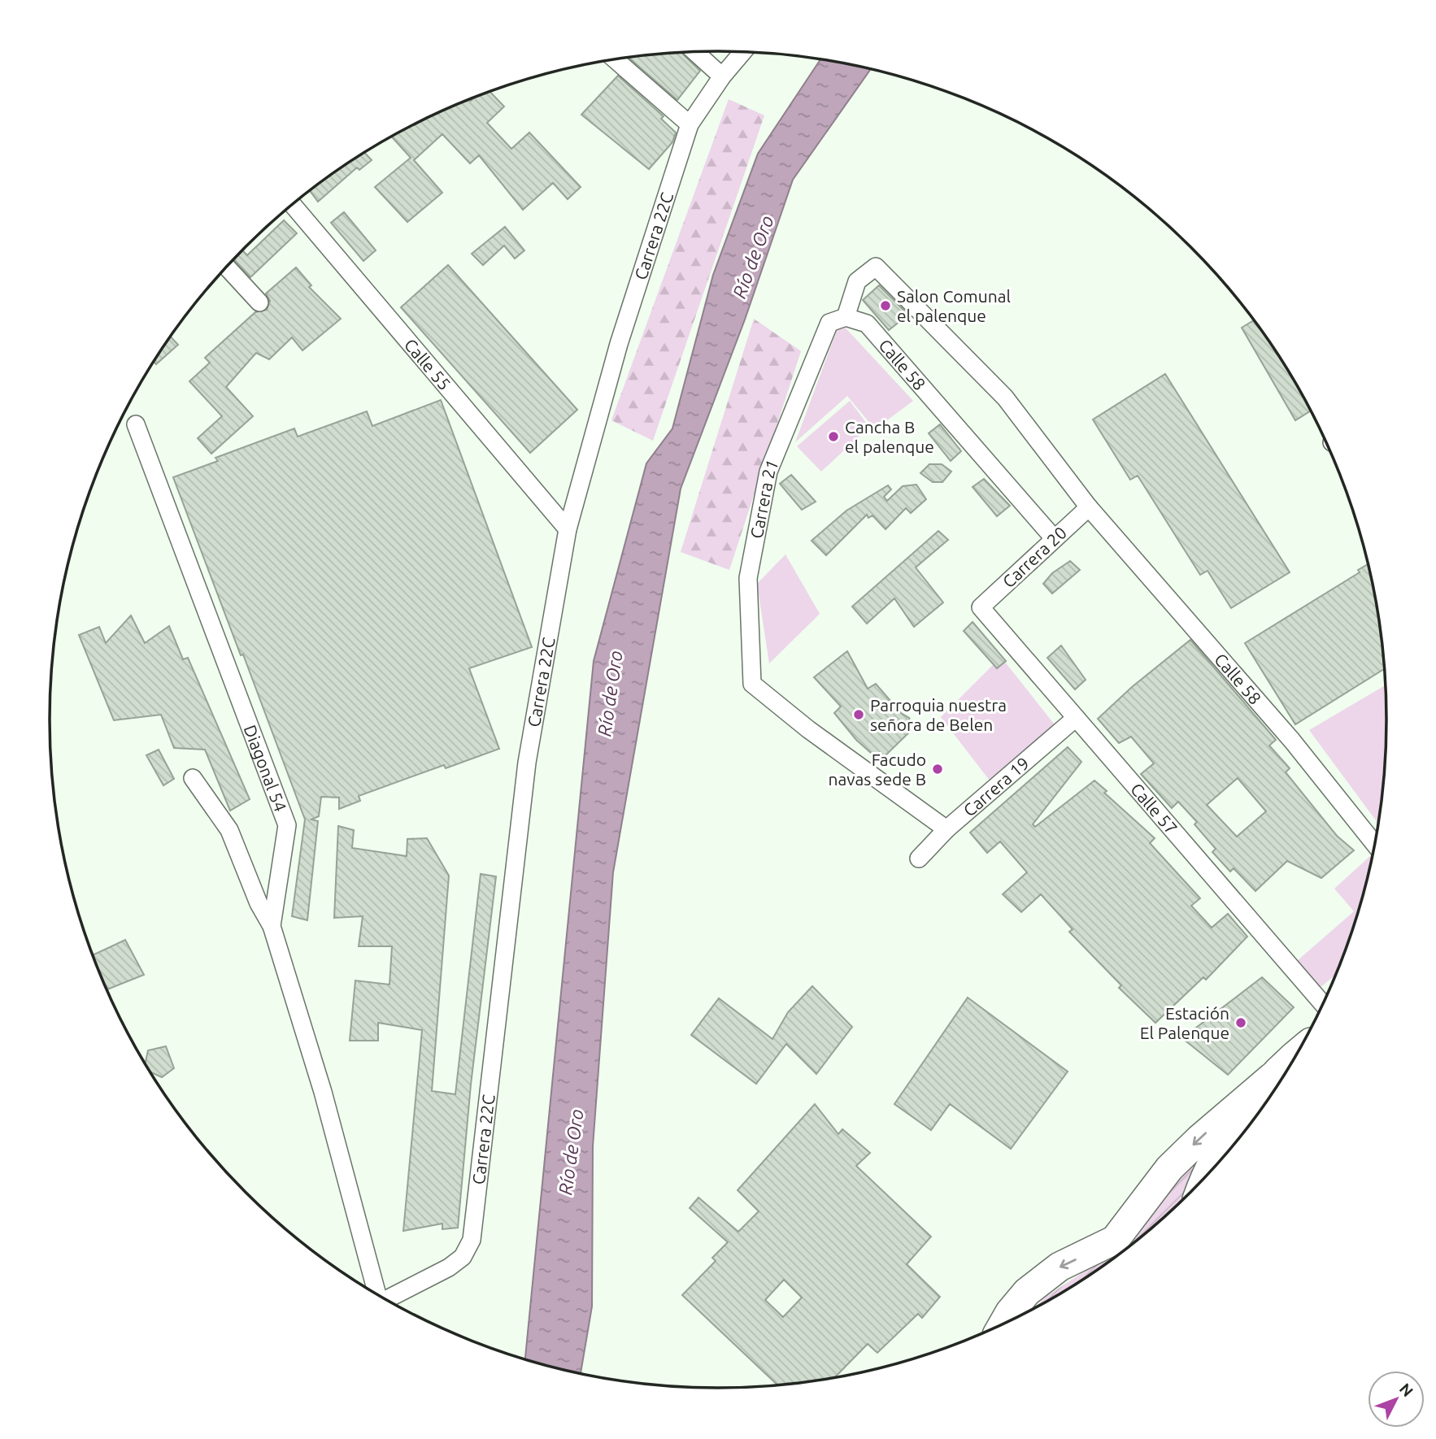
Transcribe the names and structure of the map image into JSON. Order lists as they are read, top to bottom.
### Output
{
  "streets": {
    "street": [
      "Carrera 22C",
      "Calle 55",
      "Calle 58",
      "Carrera 21",
      "Carrera 20",
      "Diagonal 54",
      "Carrera 19",
      "Calle 57"
    ]
  },
  "crossings": [
    ["Carrera 22C", "Calle 55"],
    ["Calle 58", "Carrera 21"],
    ["Calle 58", "Carrera 20"],
    ["Carrera 21", "Carrera 20"],
    ["Carrera 21", "Carrera 19"],
    ["Carrera 20", "Calle 57"],
    ["Carrera 19", "Calle 57"]
  ],
  "water": ["Río de Oro"],
  "places": [
    "Salon Comunal el palenque",
    "Cancha B el palenque",
    "Parroquia nuestra señora de Belen",
    "Facudo navas sede B",
    "Estación El Palenque"
  ],
  "north": "top right"
}
